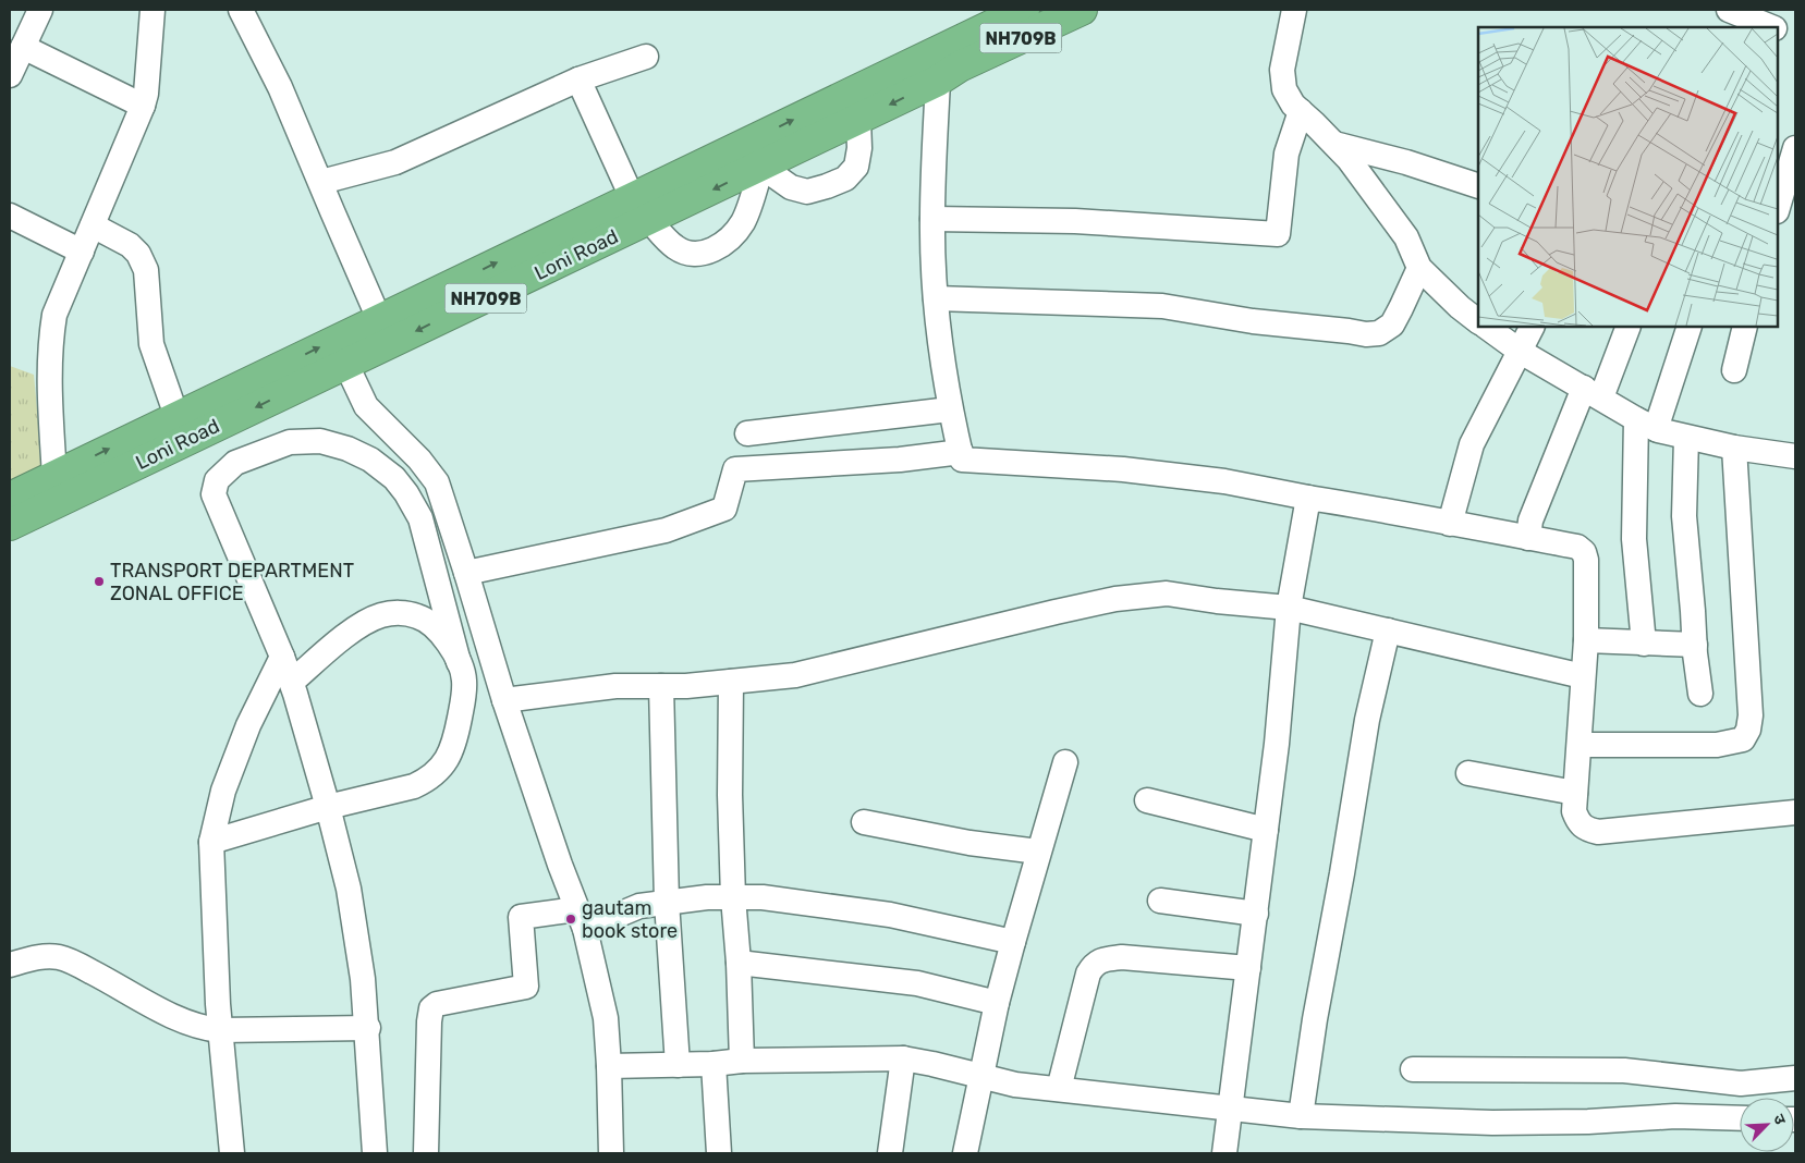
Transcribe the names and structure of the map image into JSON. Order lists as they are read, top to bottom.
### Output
{
  "streets": {
    "highway": ["NH709B", "Loni Road"]
  },
  "places": ["TRANSPORT DEPARTMENT ZONAL OFFICE", "gautam book store"],
  "north": "top right"
}
